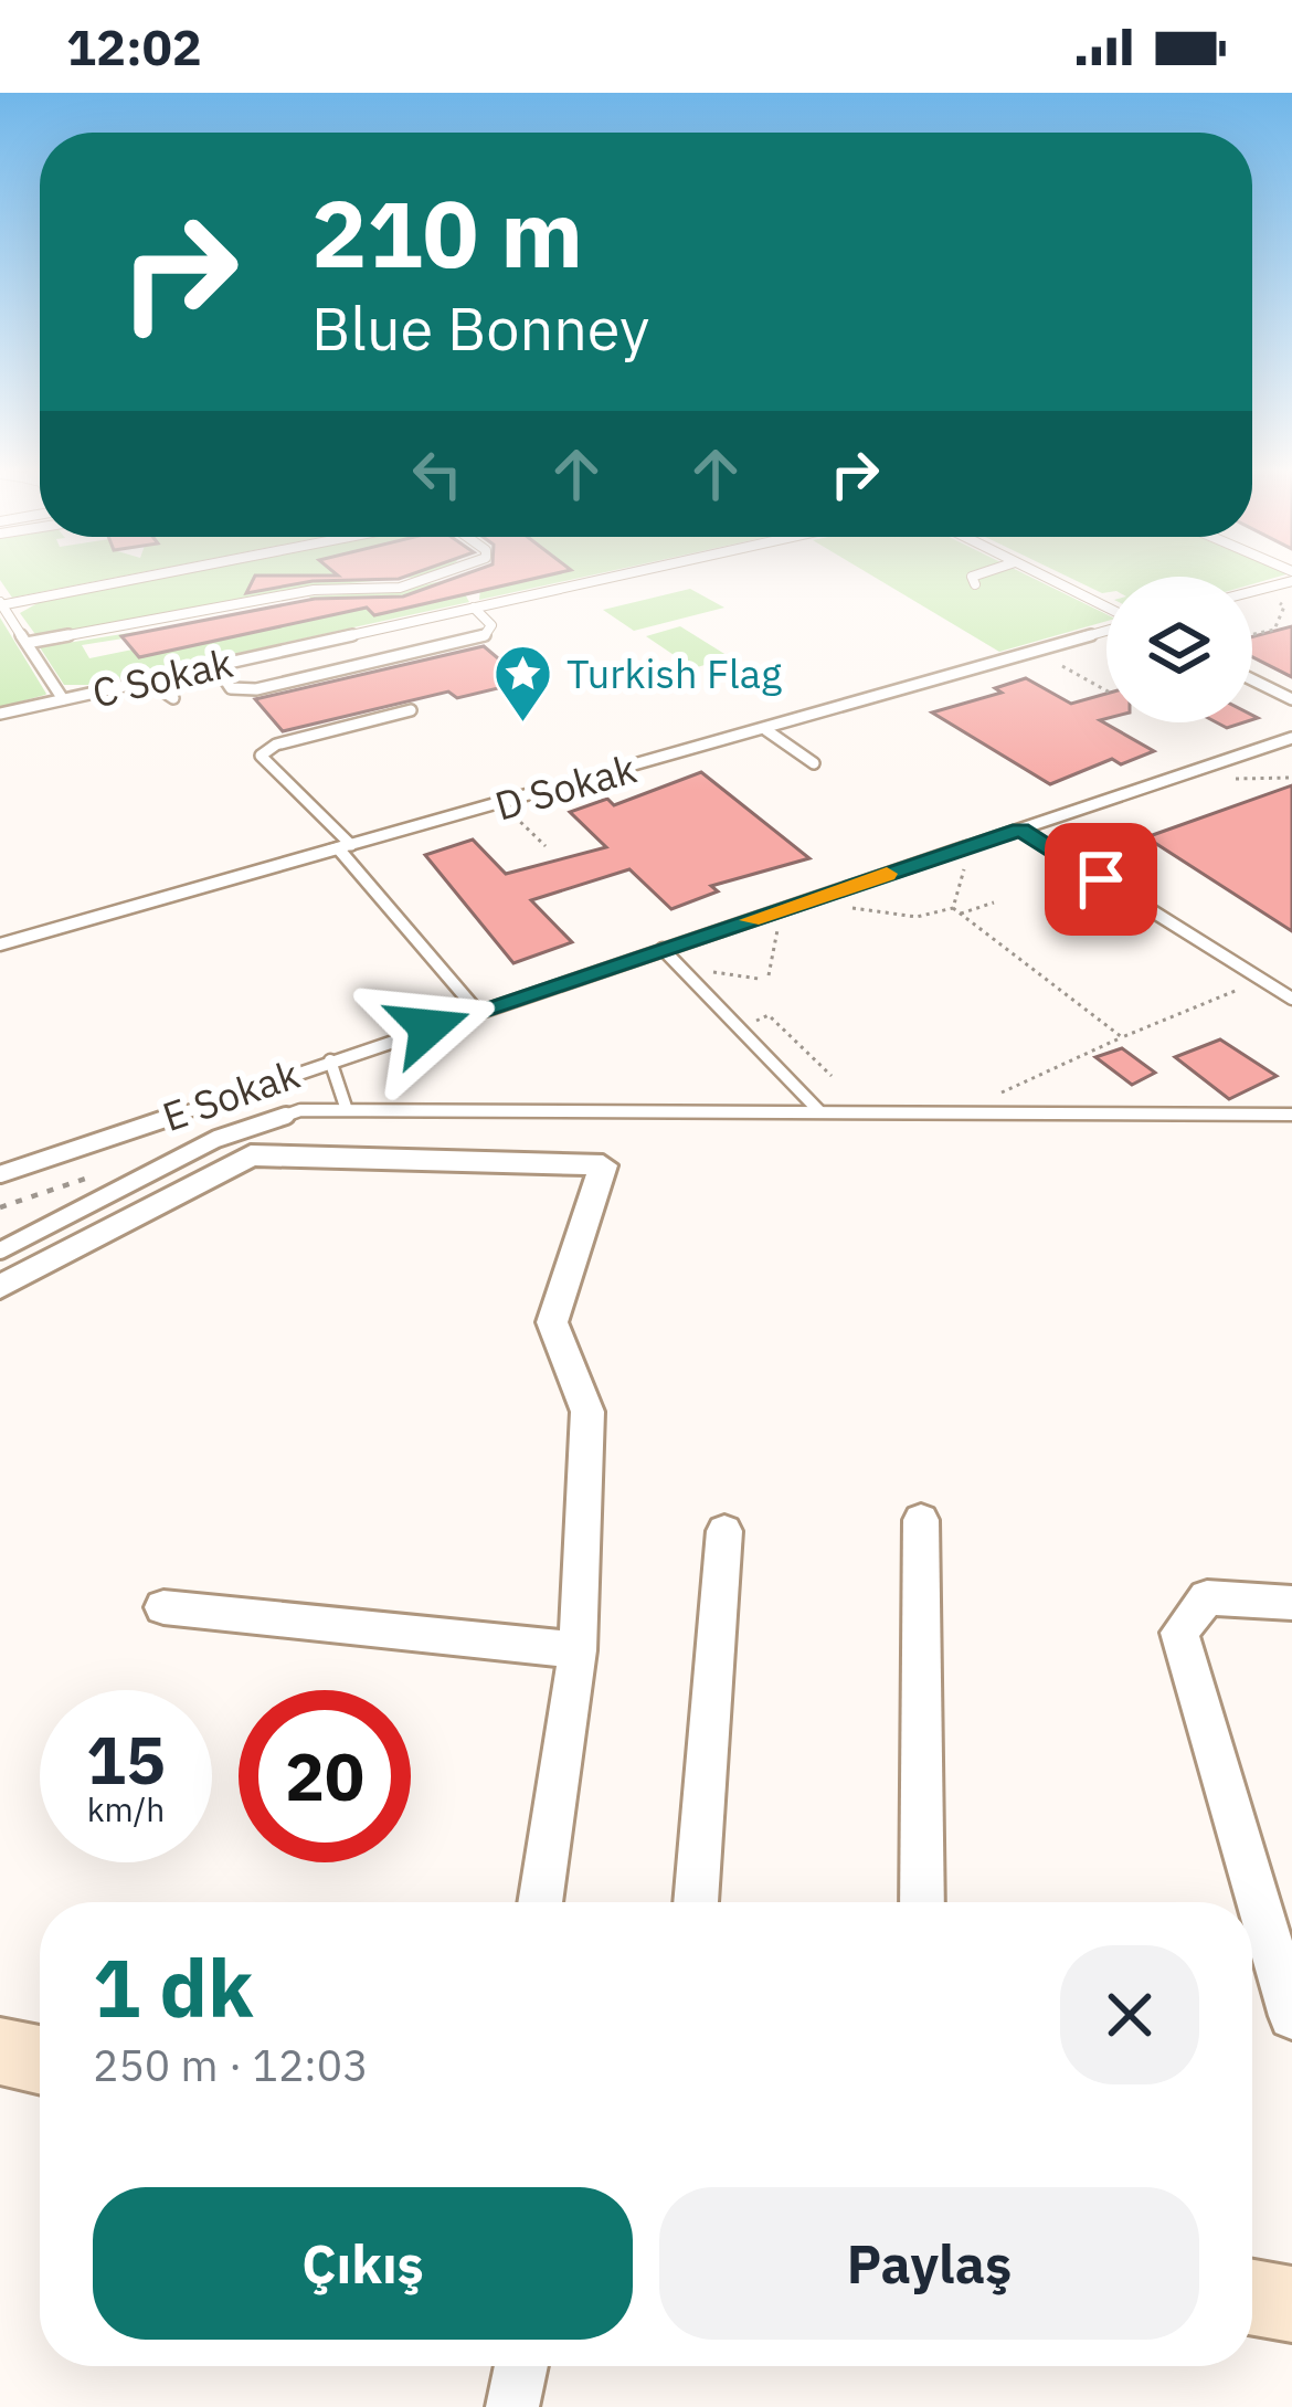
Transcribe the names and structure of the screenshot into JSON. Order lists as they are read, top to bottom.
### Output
{
  "streets": {
    "lane": ["C Sokak", "D Sokak", "E Sokak"]
  },
  "places": {
    "place": ["Turkish Flag"]
  },
  "page": {
    "status": "12:02",
    "turn": ["210 m", "Blue Bonney"],
    "speed": "15 km/h",
    "limit": "20",
    "heading": ["1 dk", "250 m · 12:03"],
    "buttons": ["Çıkış", "Paylaş"]
  }
}
